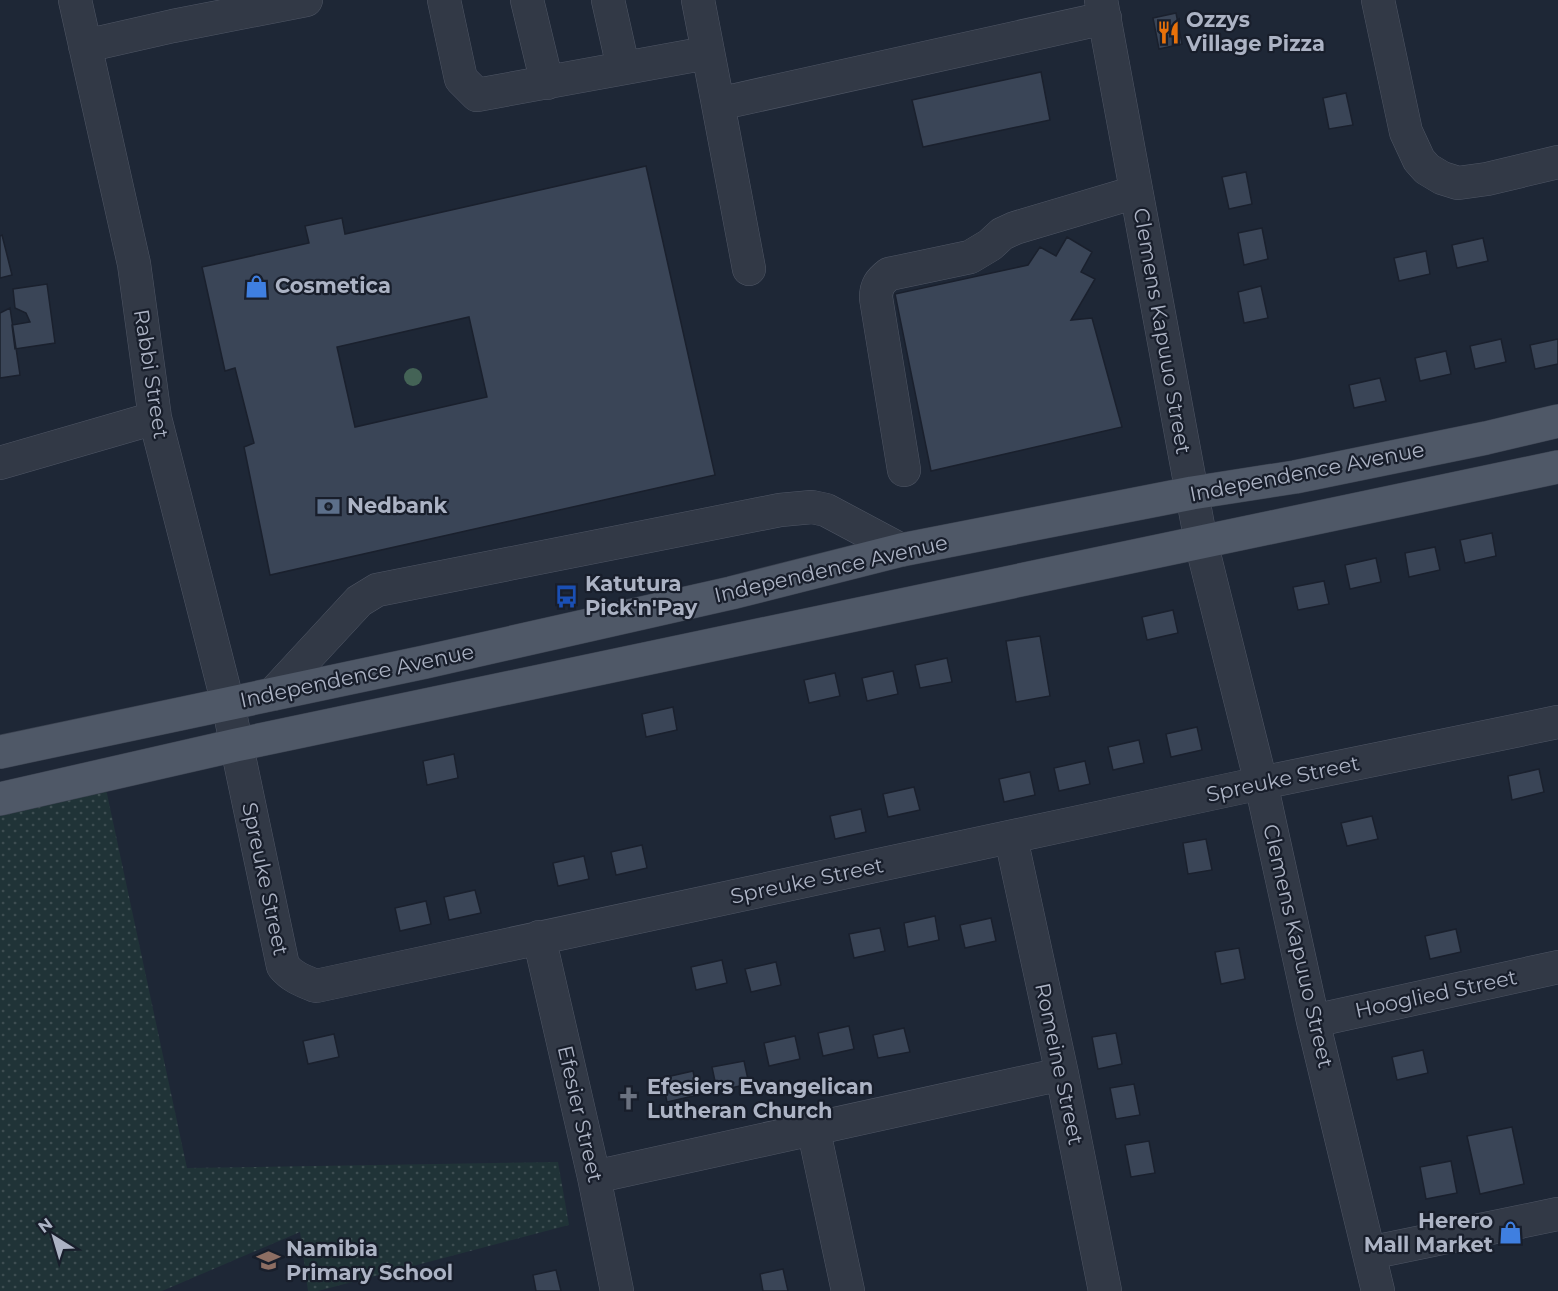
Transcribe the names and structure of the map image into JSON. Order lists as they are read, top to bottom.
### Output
{
  "streets": {
    "main road": ["Independence Avenue"],
    "street": [
      "Clemens Kapuuo Street",
      "Rabbi Street",
      "Spreuke Street",
      "Hooglied Street",
      "Romeine Street",
      "Efesier Street"
    ]
  },
  "crossings": [
    ["Clemens Kapuuo Street", "Independence Avenue"],
    ["Clemens Kapuuo Street", "Spreuke Street"],
    ["Clemens Kapuuo Street", "Hooglied Street"],
    ["Rabbi Street", "Independence Avenue"],
    ["Rabbi Street", "Spreuke Street"],
    ["Independence Avenue", "Spreuke Street"],
    ["Spreuke Street", "Romeine Street"],
    ["Spreuke Street", "Efesier Street"]
  ],
  "places": {
    "restaurant": ["Ozzys Village Pizza"],
    "shop": ["Cosmetica", "Herero Mall Market"],
    "bank": ["Nedbank"],
    "bus stop": ["Katutura Pick'n'Pay"],
    "church": ["Efesiers Evangelican Lutheran Church"],
    "school or university": ["Namibia Primary School"]
  },
  "north": "top left"
}
